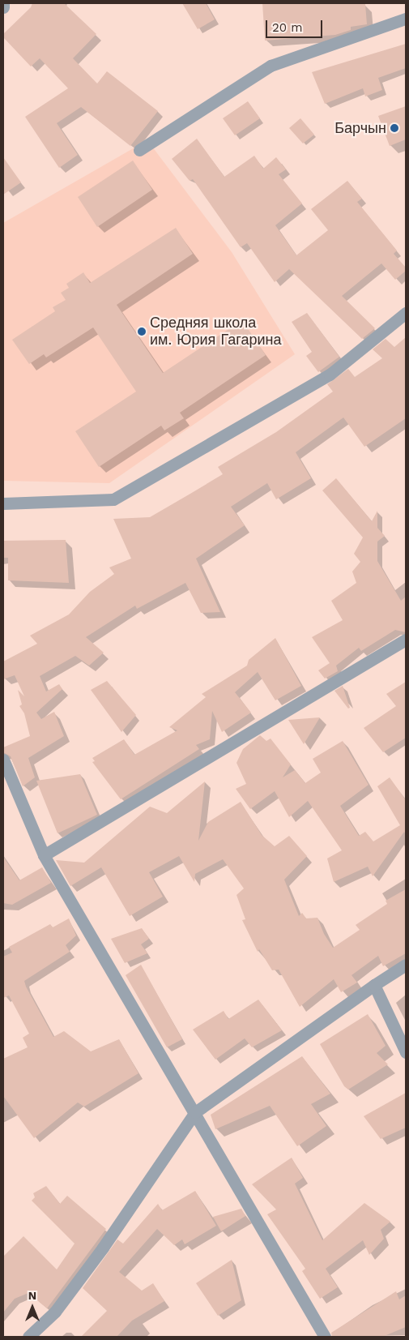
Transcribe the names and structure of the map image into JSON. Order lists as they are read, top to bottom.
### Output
{
  "places": ["Барчын", "Средняя школа им. Юрия Гагарина"],
  "scale_bar": "20 m",
  "north": "top"
}
